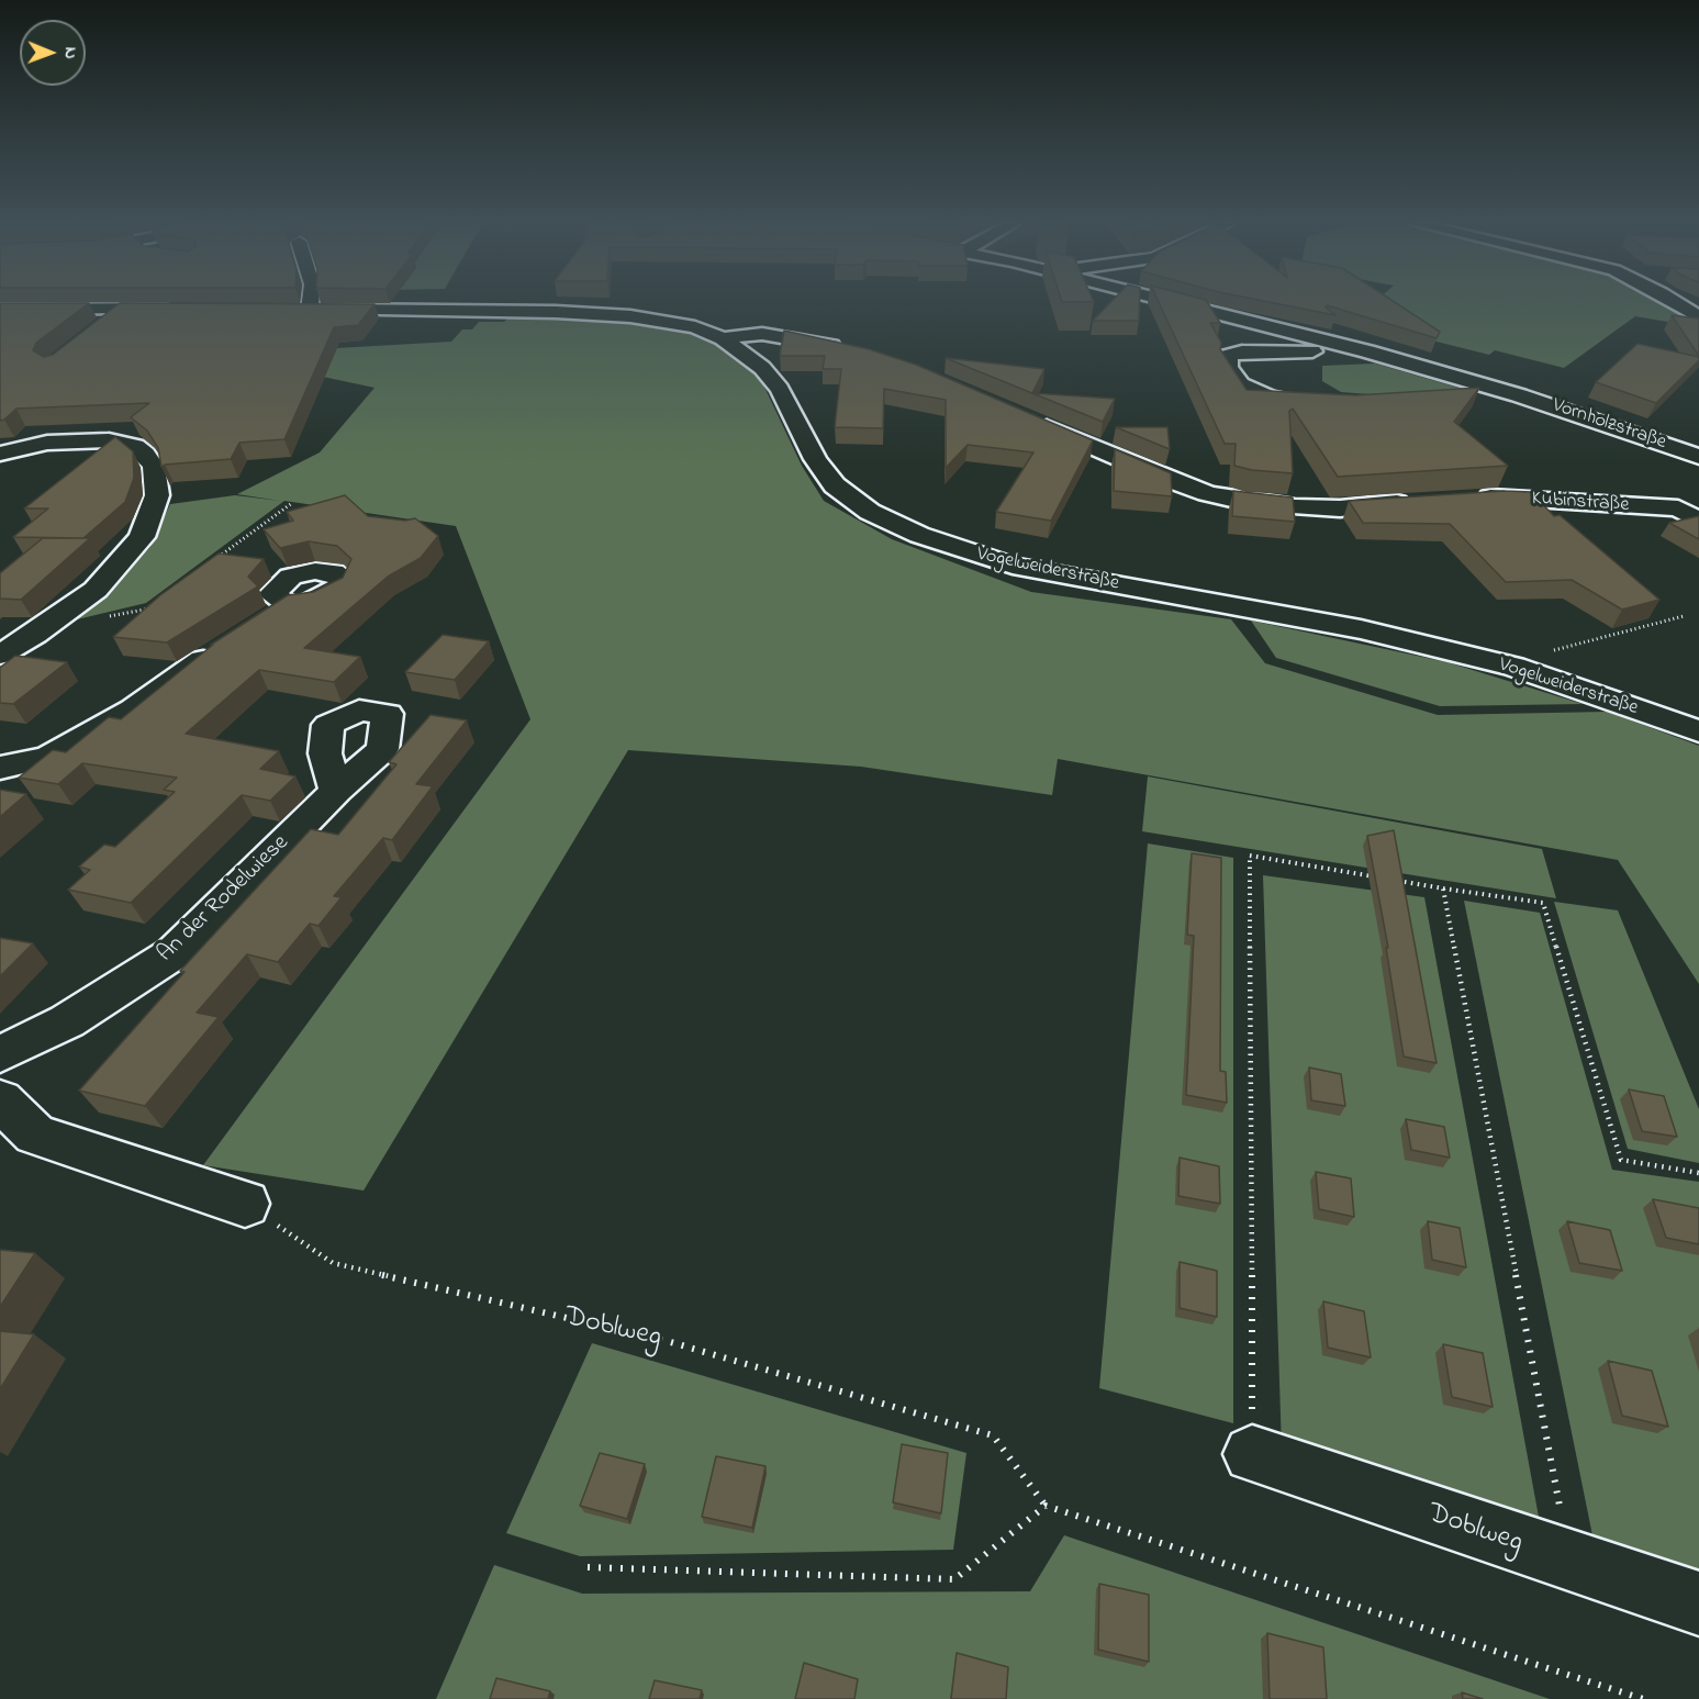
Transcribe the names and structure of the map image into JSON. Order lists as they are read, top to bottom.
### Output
{
  "streets": {
    "street": [
      "Vornholzstraße",
      "Kubinstraße",
      "Vogelweiderstraße",
      "An der Rodelwiese",
      "Doblweg"
    ]
  },
  "north": "right"
}
